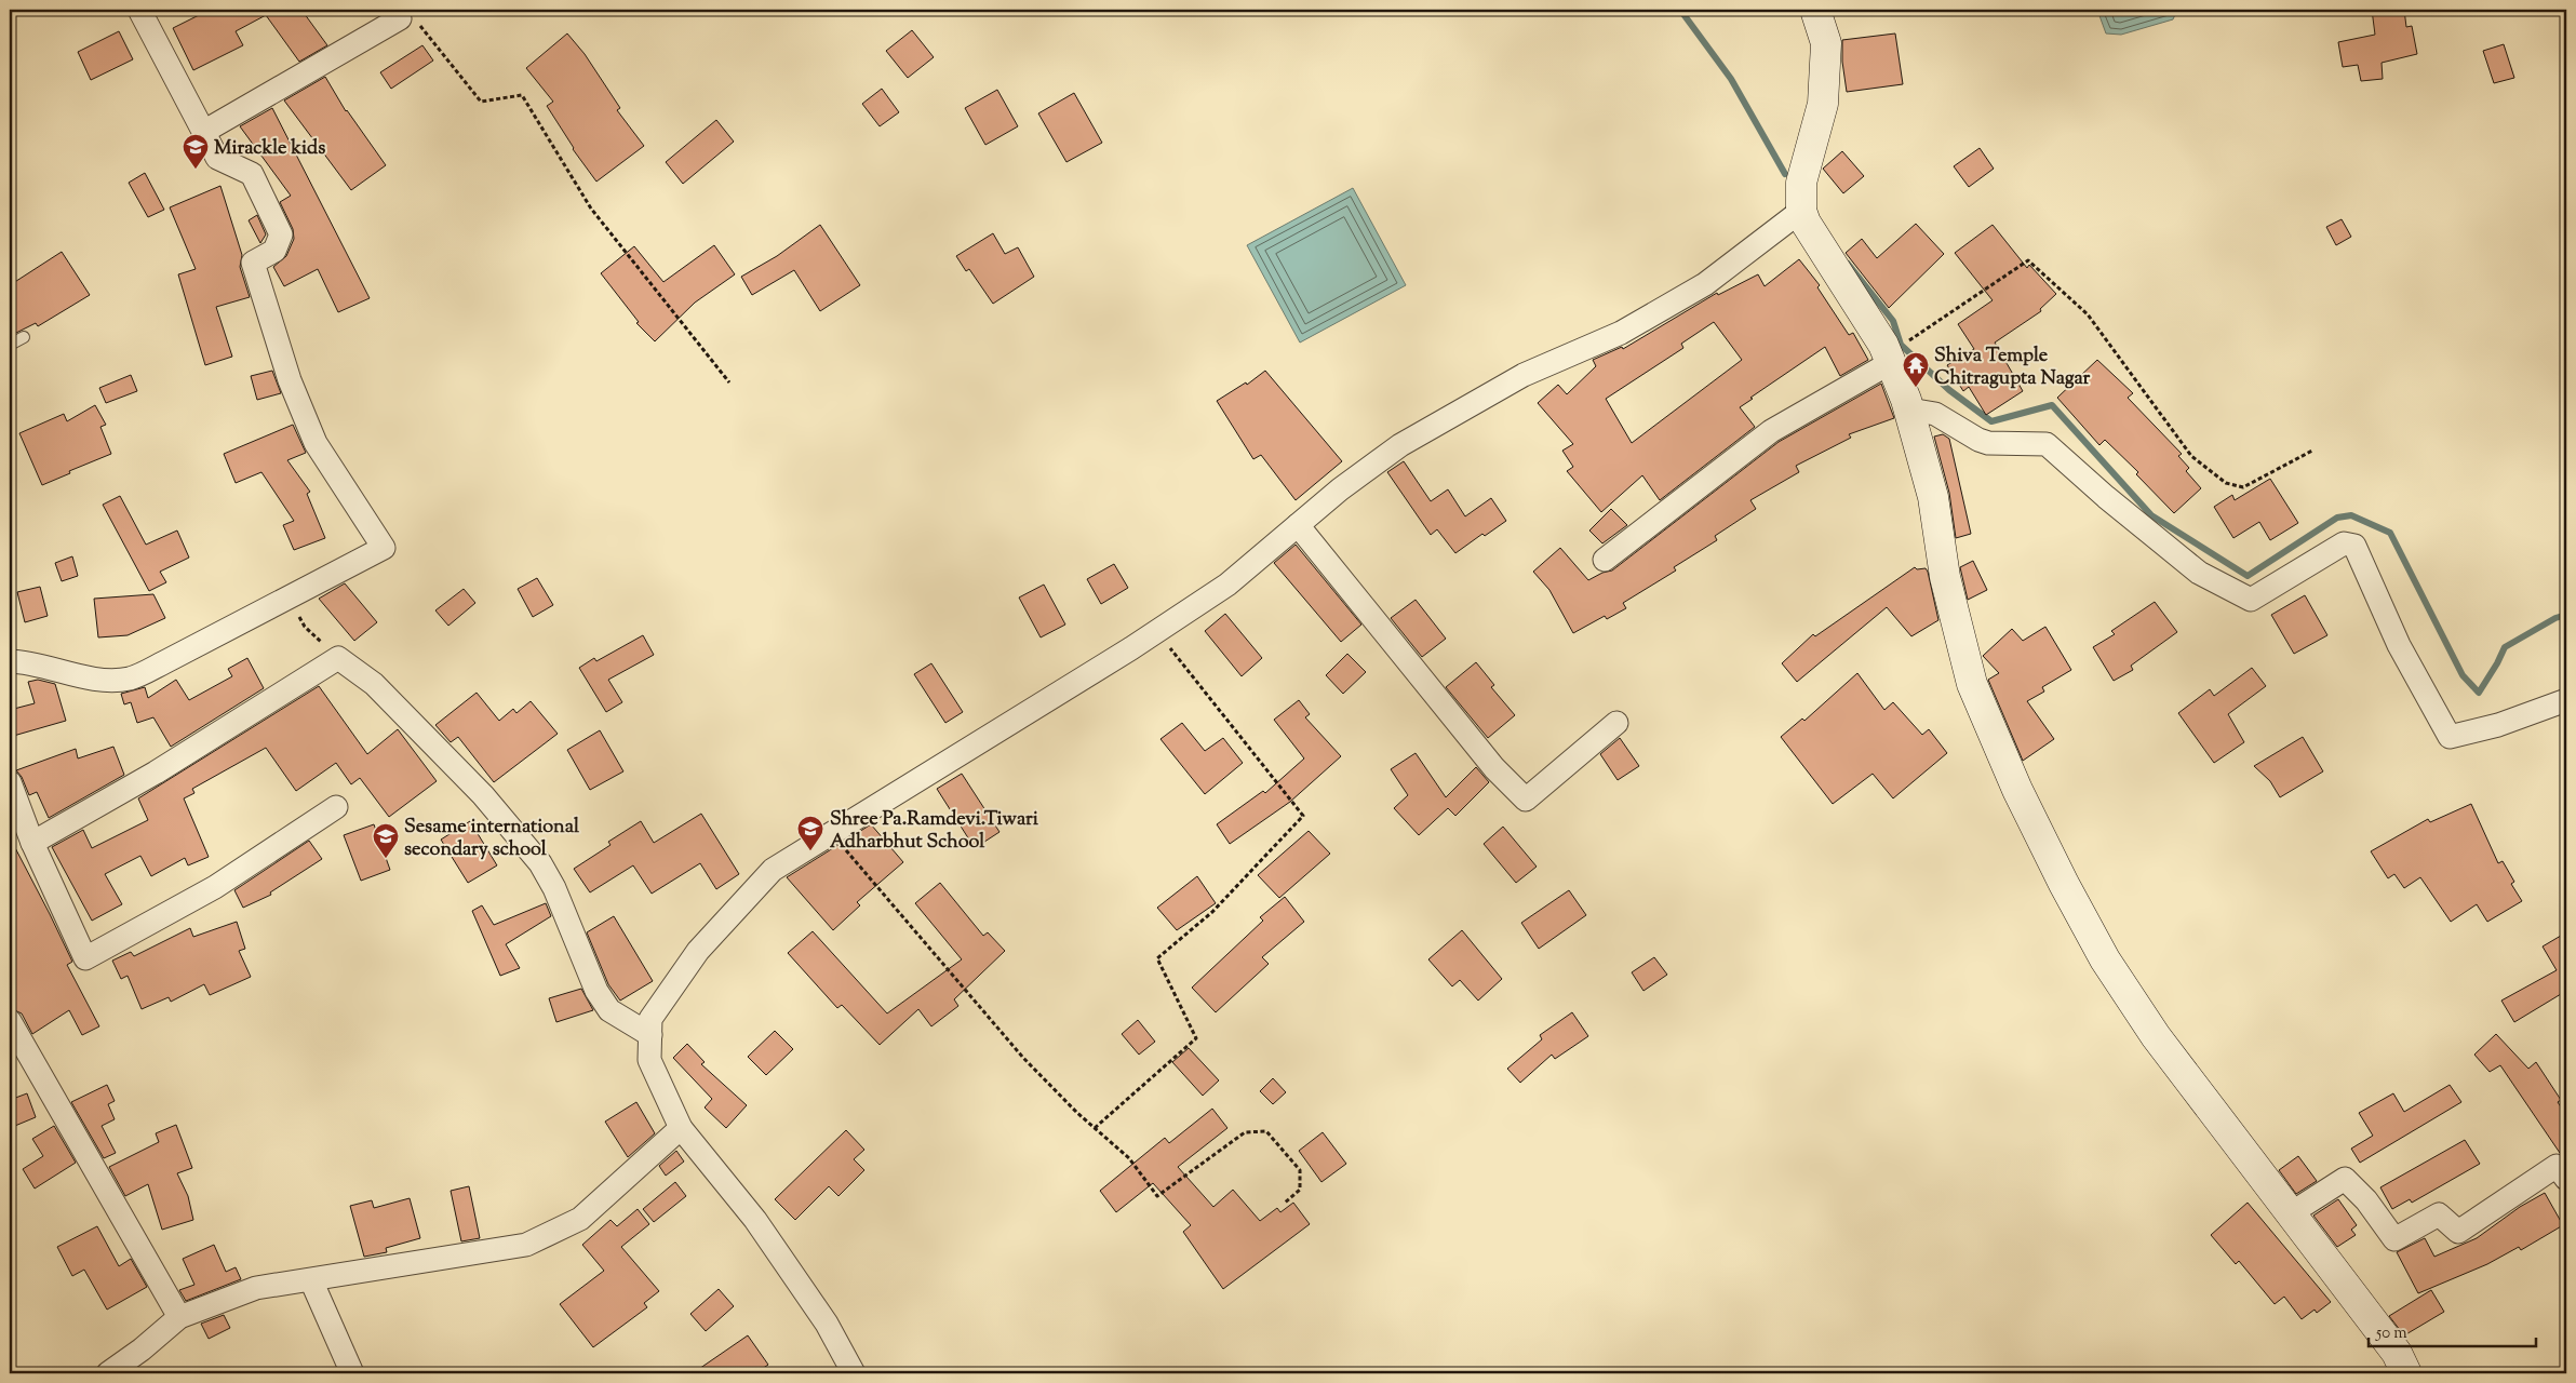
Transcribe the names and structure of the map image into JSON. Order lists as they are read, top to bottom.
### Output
{
  "places": {
    "school or university": ["Mirackle kids", "Shree Pa.Ramdevi.Tiwari Adharbhut School", "Sesame international secondary school"],
    "temple": ["Shiva Temple Chitragupta Nagar"]
  },
  "scale_bar": "50 m"
}
